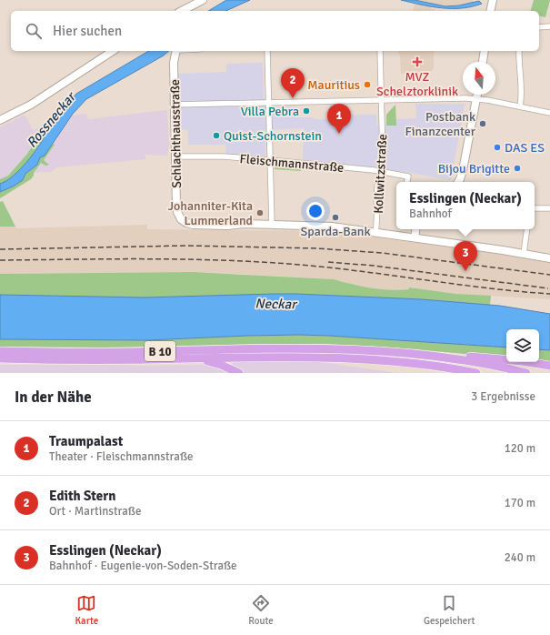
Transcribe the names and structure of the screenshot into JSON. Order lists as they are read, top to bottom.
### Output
{
  "streets": {
    "highway": ["B 10"],
    "main road": ["Schlachthausstraße"],
    "street": ["Fleischmannstraße", "Kollwitzstraße"]
  },
  "crossings": [
    ["Schlachthausstraße", "Fleischmannstraße"],
    ["Fleischmannstraße", "Kollwitzstraße"]
  ],
  "water": ["Rossneckar", "Neckar"],
  "places": {
    "health": ["MVZ Schelztorklinik"],
    "other": [
      "Mauritius",
      "Villa Pebra",
      "Postbank Finanzcenter",
      "Quist-Schornstein",
      "DAS ES",
      "Bijou Brigitte",
      "Johanniter-Kita Lummerland",
      "Sparda-Bank"
    ]
  },
  "north": "top",
  "page": {
    "search": "Hier suchen",
    "pins": ["2", "1", "3"],
    "popup": ["Esslingen (Neckar)", "Bahnhof"],
    "heading": ["In der Nähe", "3 Ergebnisse"],
    "list": [
      {
        "mark": "1",
        "name": "Traumpalast",
        "note": "Theater · Fleischmannstraße",
        "value": "120 m"
      },
      {
        "mark": "2",
        "name": "Edith Stern",
        "note": "Ort · Martinstraße",
        "value": "170 m"
      },
      {
        "mark": "3",
        "name": "Esslingen (Neckar)",
        "note": "Bahnhof · Eugenie-von-Soden-Straße",
        "value": "240 m"
      }
    ],
    "nav": ["Karte", "Route", "Gespeichert"]
  }
}
